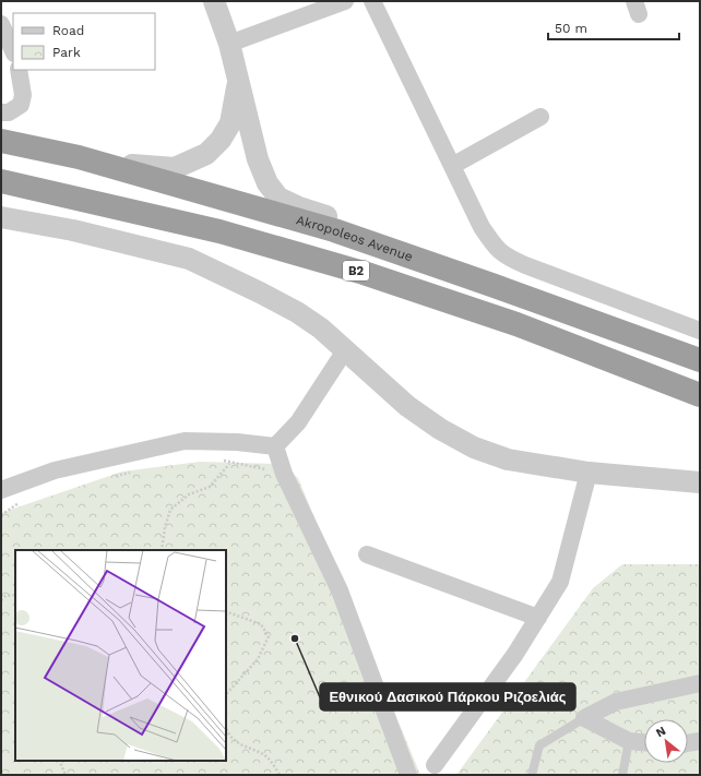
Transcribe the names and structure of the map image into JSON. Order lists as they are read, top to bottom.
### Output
{
  "streets": {
    "highway": ["Akropoleos Avenue", "B2"]
  },
  "places": ["Εθνικού Δασικού Πάρκου Ριζοελιάς"],
  "legend": ["Road", "Park"],
  "scale_bar": "50 m",
  "north": "top left"
}
